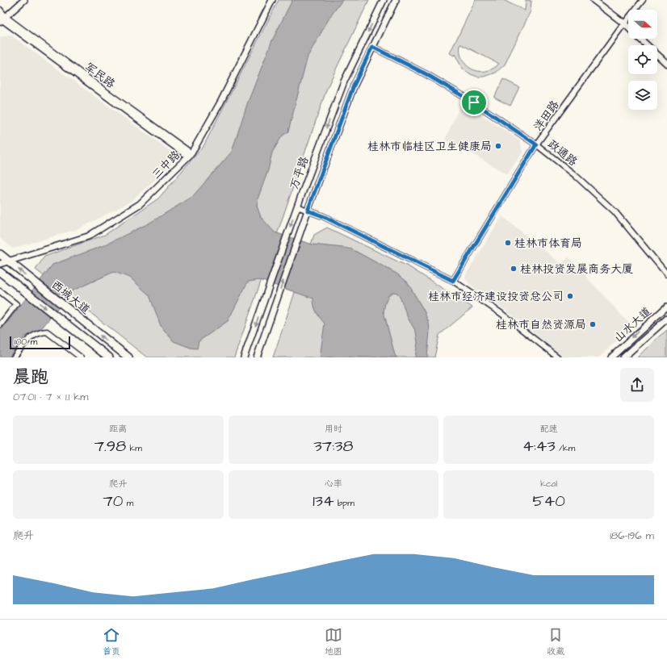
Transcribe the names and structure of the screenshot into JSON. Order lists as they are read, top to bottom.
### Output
{
  "streets": {
    "highway": ["西城大道"],
    "main road": ["三中路", "万平路", "山水大道"],
    "street": ["军民路", "洋田路", "政通路"]
  },
  "crossings": [
    ["军民路", "三中路"],
    ["洋田路", "政通路"],
    ["政通路", "万平路"],
    ["三中路", "西城大道"]
  ],
  "places": [
    "桂林市临桂区卫生健康局",
    "桂林市体育局",
    "桂林投资发展商务大厦",
    "桂林市经济建设投资总公司",
    "桂林市自然资源局"
  ],
  "scale_bar": "100 m",
  "north": "right",
  "page": {
    "scale": "100 m",
    "heading": ["晨跑", "07:01 · 7 × 1.1 km"],
    "stats": [
      ["距离", "7.98 km"],
      ["用时", "37:38"],
      ["配速", "4:43 /km"],
      ["爬升", "70 m"],
      ["心率", "134 bpm"],
      ["kcal", "540"]
    ],
    "chart": ["爬升", "186–196 m"],
    "tabs": ["首页", "地图", "收藏"]
  }
}
